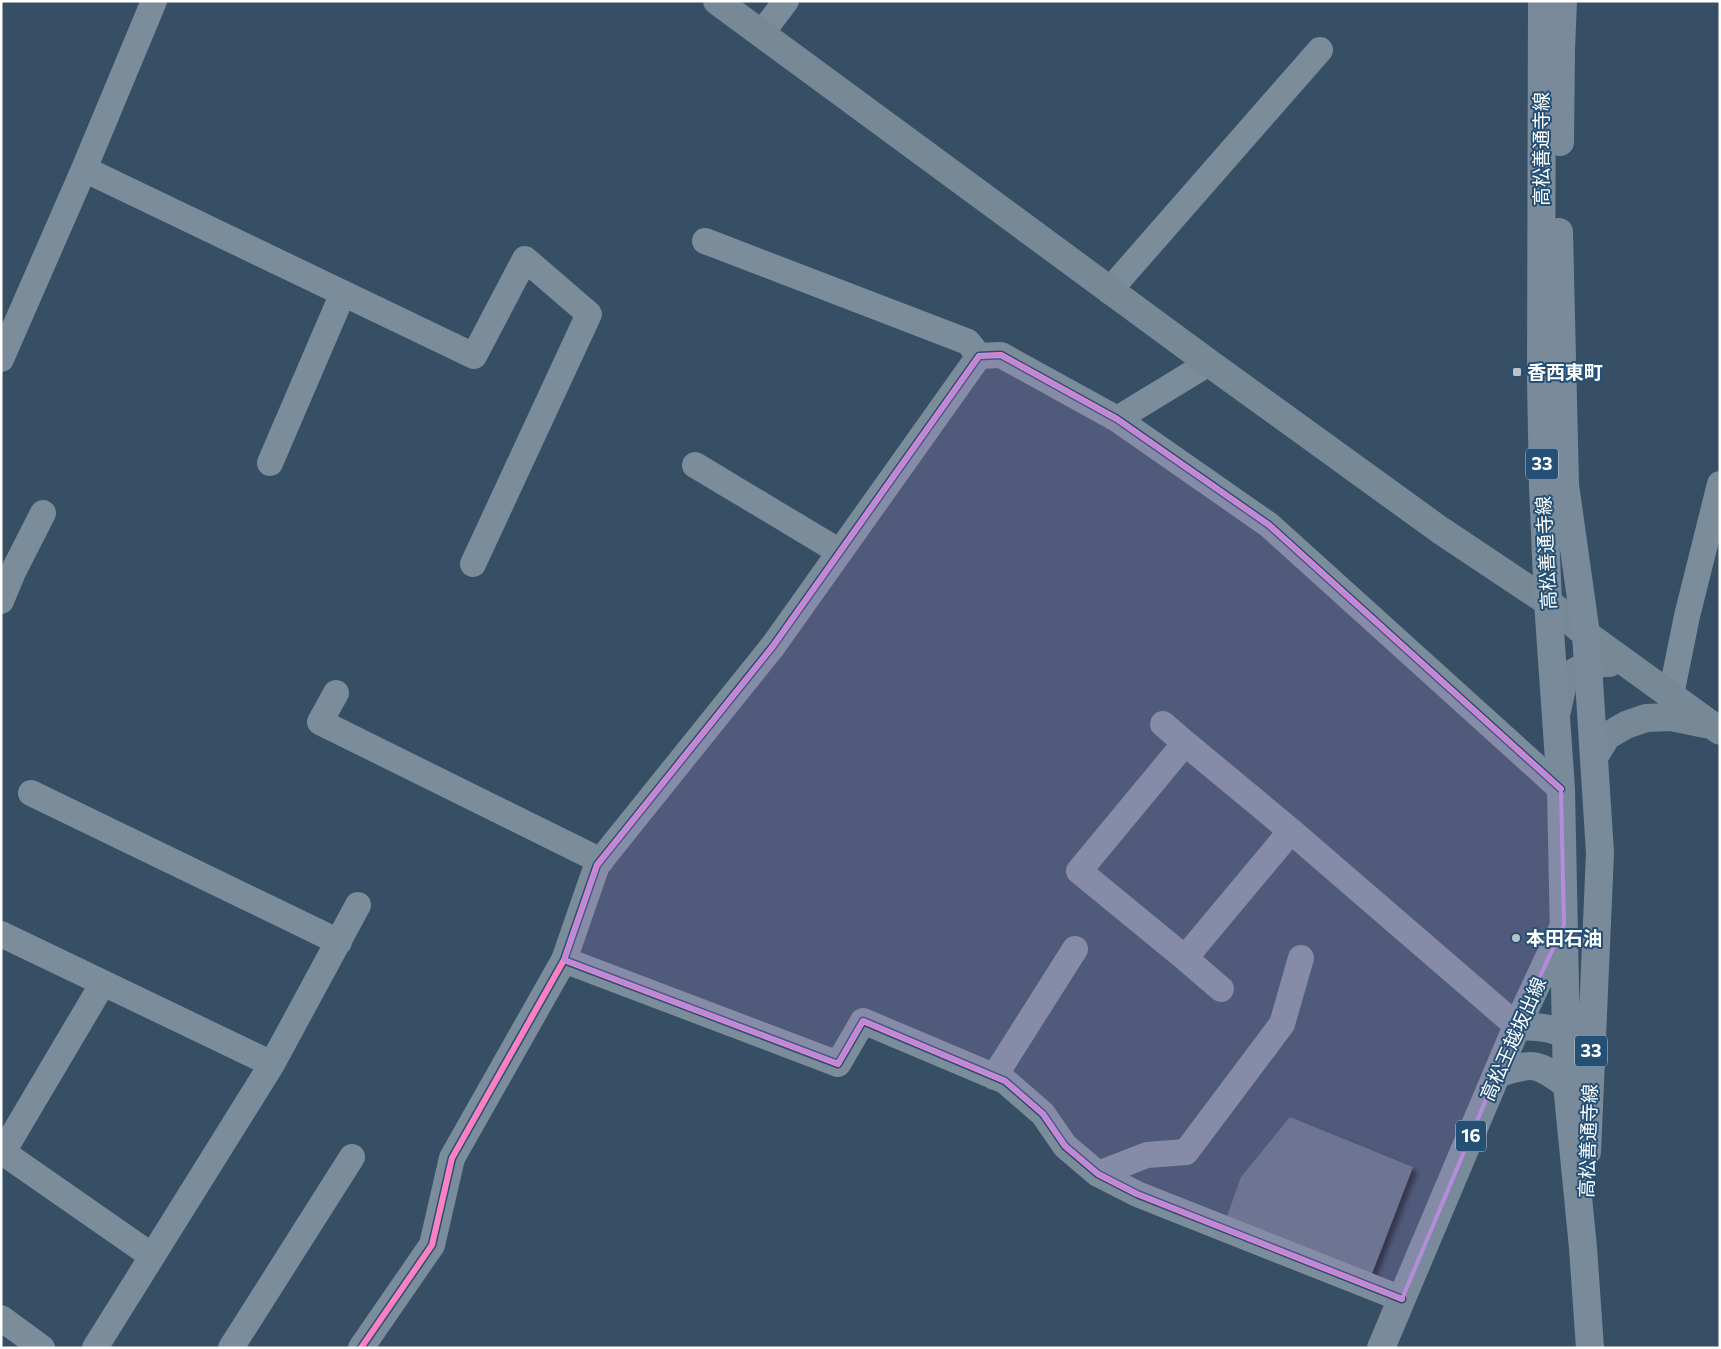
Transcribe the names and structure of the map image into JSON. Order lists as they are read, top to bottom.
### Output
{
  "streets": {
    "main road": [
      "高松善通寺線",
      "33",
      "高松王越坂出線",
      "16"
    ]
  },
  "crossings": [
    ["高松善通寺線", "高松王越坂出線"]
  ],
  "places": {
    "transit": ["香西東町"],
    "other": ["本田石油"]
  }
}
